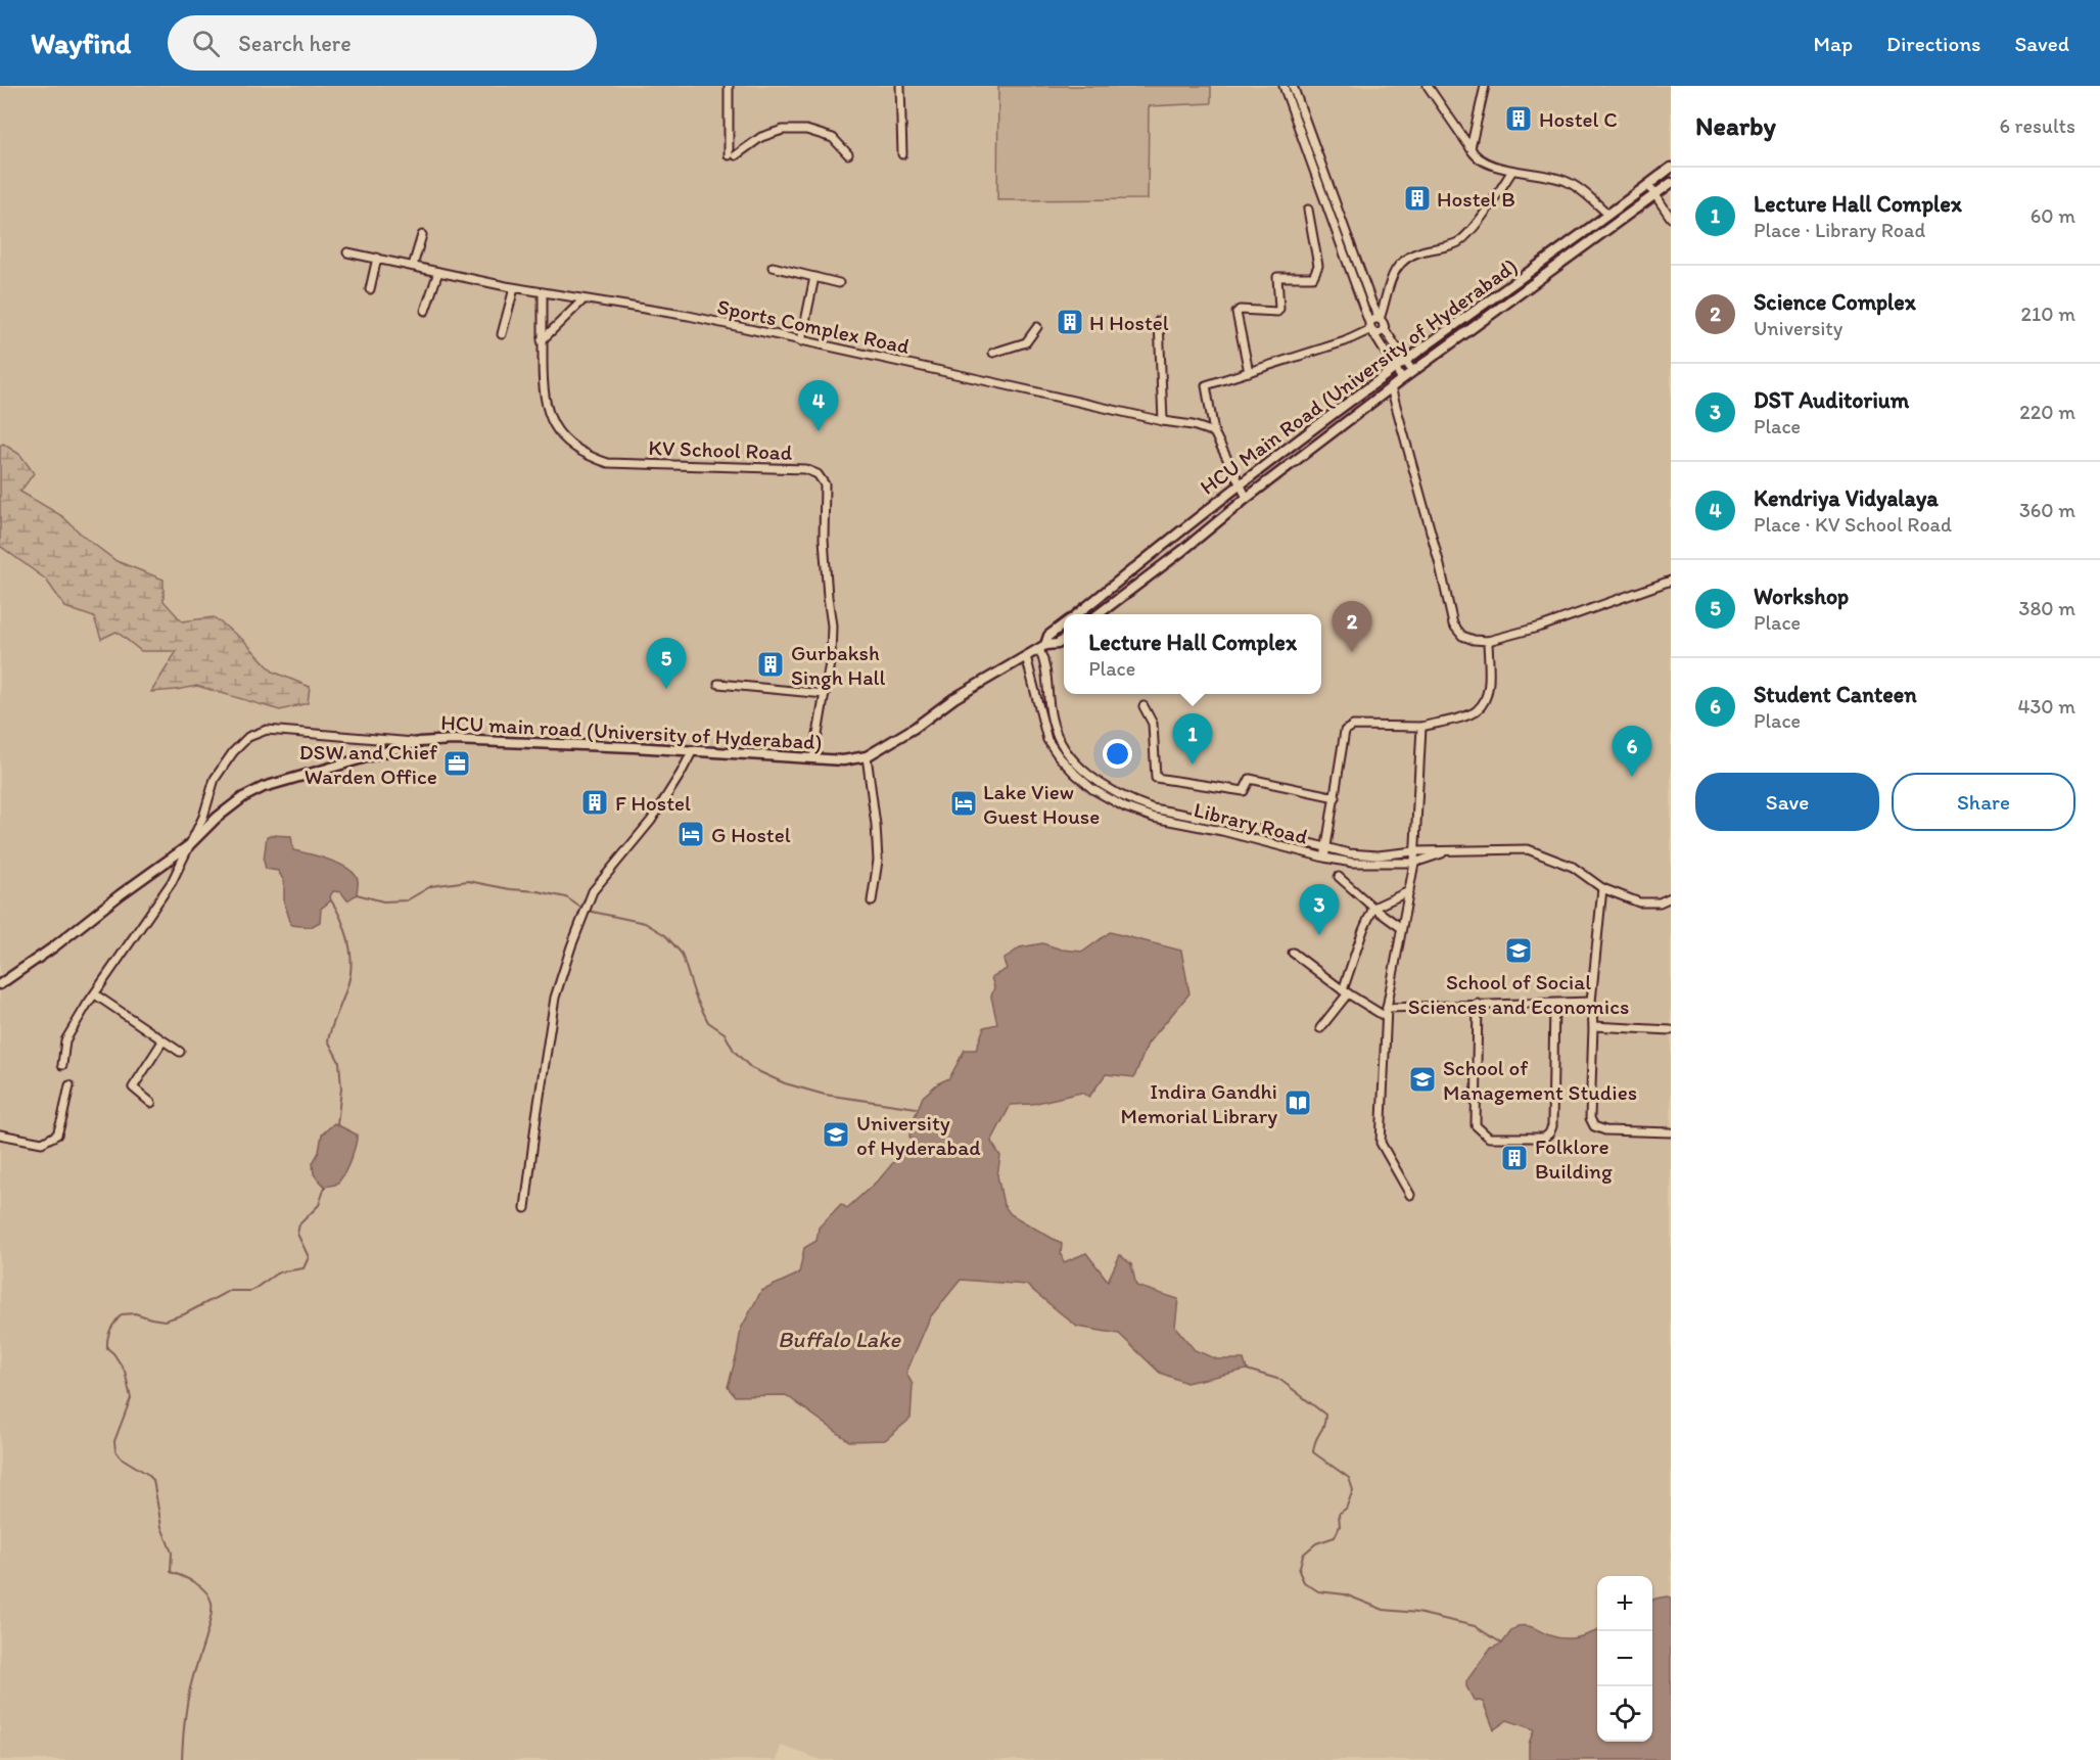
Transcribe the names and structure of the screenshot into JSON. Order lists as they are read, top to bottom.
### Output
{
  "streets": {
    "street": [
      "Sports Complex Road",
      "HCU Main Road (University of Hyderabad)",
      "KV School Road",
      "HCU main road (University of Hyderabad)",
      "Library Road"
    ]
  },
  "crossings": [
    ["Sports Complex Road", "KV School Road"],
    ["HCU Main Road (University of Hyderabad)", "HCU main road (University of Hyderabad)"],
    ["KV School Road", "HCU main road (University of Hyderabad)"],
    ["HCU main road (University of Hyderabad)", "Library Road"]
  ],
  "water": ["Buffalo Lake"],
  "places": {
    "building": [
      "Hostel C",
      "Hostel B",
      "H Hostel",
      "Gurbaksh Singh Hall",
      "F Hostel",
      "Folklore Building"
    ],
    "office": ["DSW and Chief Warden Office"],
    "hotel": ["Lake View Guest House", "G Hostel"],
    "school or university": ["School of Social Sciences and Economics", "School of Management Studies", "University of Hyderabad"],
    "library": ["Indira Gandhi Memorial Library"]
  },
  "page": {
    "header": "Wayfind",
    "search": "Search here",
    "nav": ["Map", "Directions", "Saved"],
    "heading": ["Nearby", "6 results"],
    "list": [
      {
        "mark": "1",
        "name": "Lecture Hall Complex",
        "note": "Place · Library Road",
        "value": "60 m"
      },
      {
        "mark": "2",
        "name": "Science Complex",
        "note": "University",
        "value": "210 m"
      },
      {
        "mark": "3",
        "name": "DST Auditorium",
        "note": "Place",
        "value": "220 m"
      },
      {
        "mark": "4",
        "name": "Kendriya Vidyalaya",
        "note": "Place · KV School Road",
        "value": "360 m"
      },
      {
        "mark": "5",
        "name": "Workshop",
        "note": "Place",
        "value": "380 m"
      },
      {
        "mark": "6",
        "name": "Student Canteen",
        "note": "Place",
        "value": "430 m"
      }
    ],
    "pins": [
      "4",
      "2",
      "5",
      "1",
      "6",
      "3"
    ],
    "popup": ["Lecture Hall Complex", "Place"],
    "buttons": ["Save", "Share"],
    "map_buttons": ["+", "−"]
  }
}
